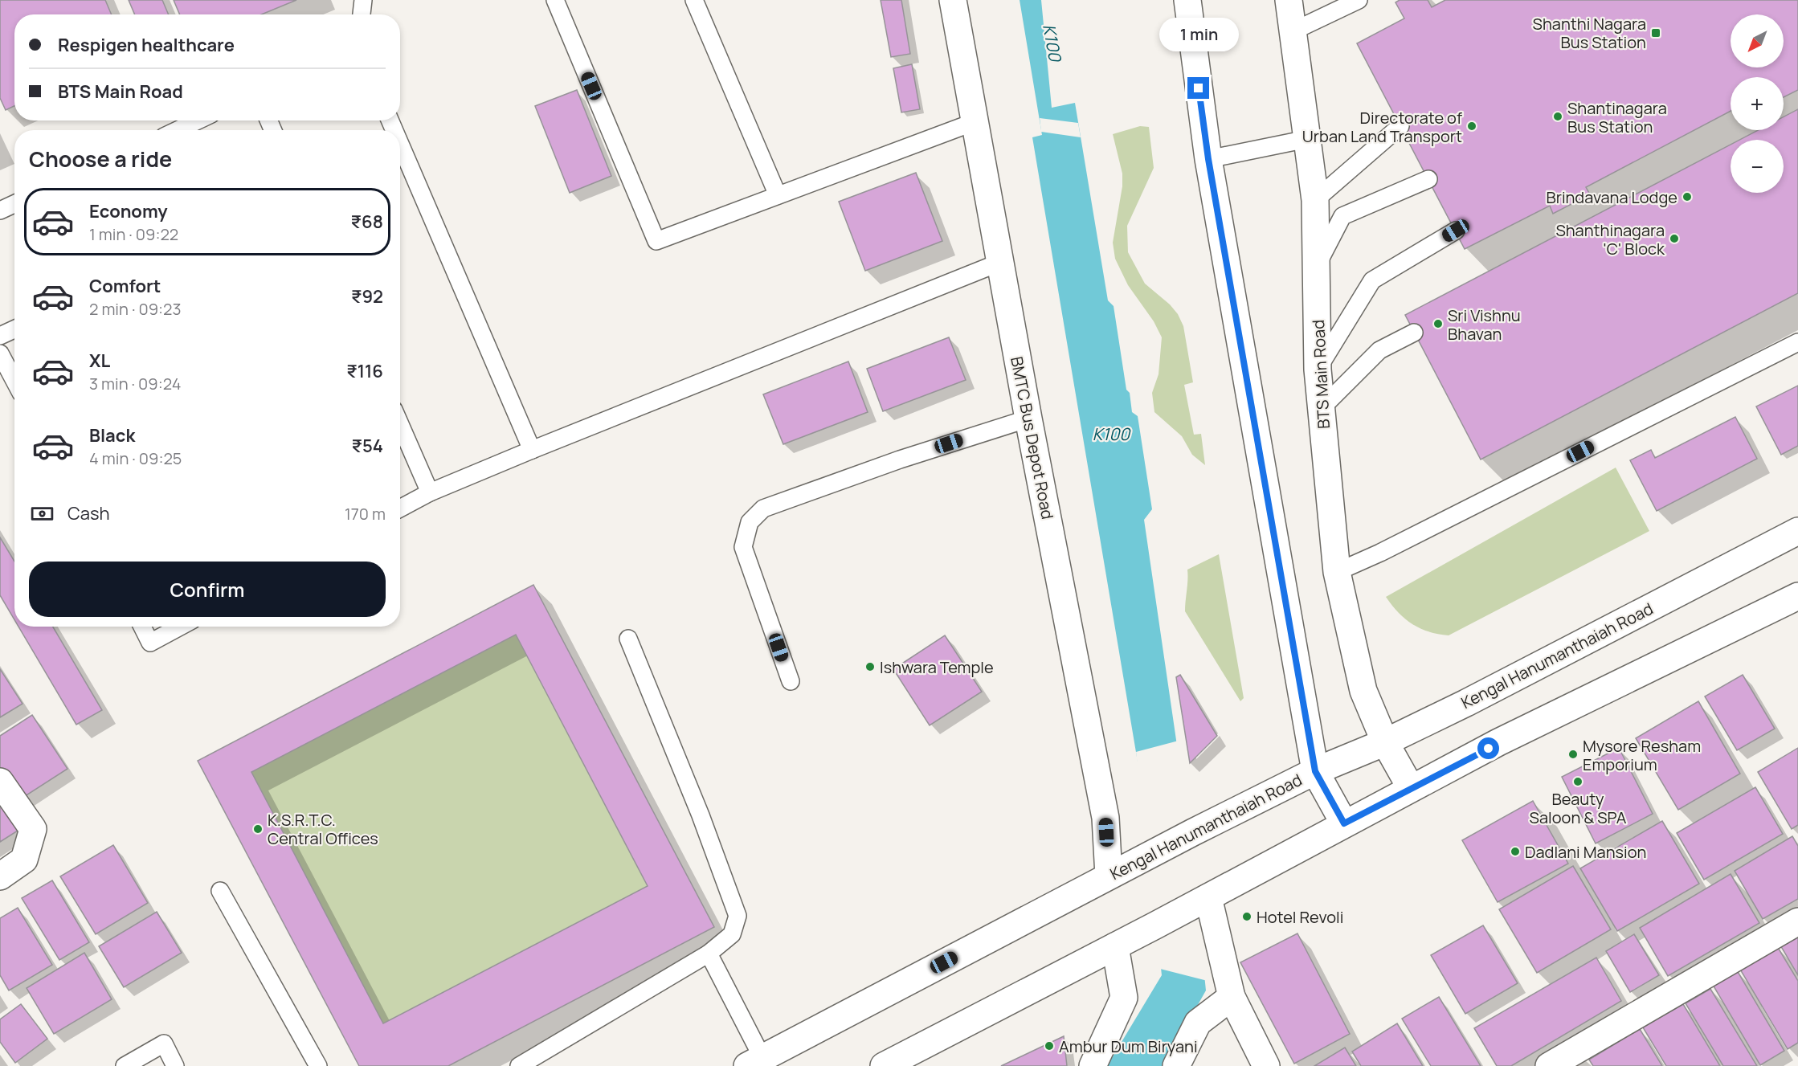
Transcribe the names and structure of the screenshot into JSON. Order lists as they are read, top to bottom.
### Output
{
  "streets": {
    "street": ["BTS Main Road", "BMTC Bus Depot Road", "Kengal Hanumanthaiah Road"]
  },
  "crossings": [
    ["BTS Main Road", "Kengal Hanumanthaiah Road"],
    ["BMTC Bus Depot Road", "Kengal Hanumanthaiah Road"]
  ],
  "water": ["K100"],
  "places": {
    "transit": ["Shanthi Nagara Bus Station"],
    "other": [
      "Shantinagara Bus Station",
      "Directorate of Urban Land Transport",
      "Brindavana Lodge",
      "Shanthinagara 'C' Block",
      "Sri Vishnu Bhavan",
      "Ishwara Temple",
      "Mysore Resham Emporium",
      "Beauty Saloon & SPA",
      "K.S.R.T.C. Central Offices",
      "Dadlani Mansion",
      "Hotel Revoli",
      "Ambur Dum Biryani"
    ]
  },
  "north": "bottom left",
  "page": {
    "map_buttons": ["+", "−"],
    "banner": ["Respigen healthcare", "BTS Main Road"],
    "bubble": "1 min",
    "heading": "Choose a ride",
    "list": [
      {
        "name": "Economy",
        "note": "1 min · 09:22",
        "value": "₹68"
      },
      {
        "name": "Comfort",
        "note": "2 min · 09:23",
        "value": "₹92"
      },
      {
        "name": "XL",
        "note": "3 min · 09:24",
        "value": "₹116"
      },
      {
        "name": "Black",
        "note": "4 min · 09:25",
        "value": "₹54"
      }
    ],
    "pay": ["Cash", "170 m"],
    "buttons": "Confirm"
  }
}
